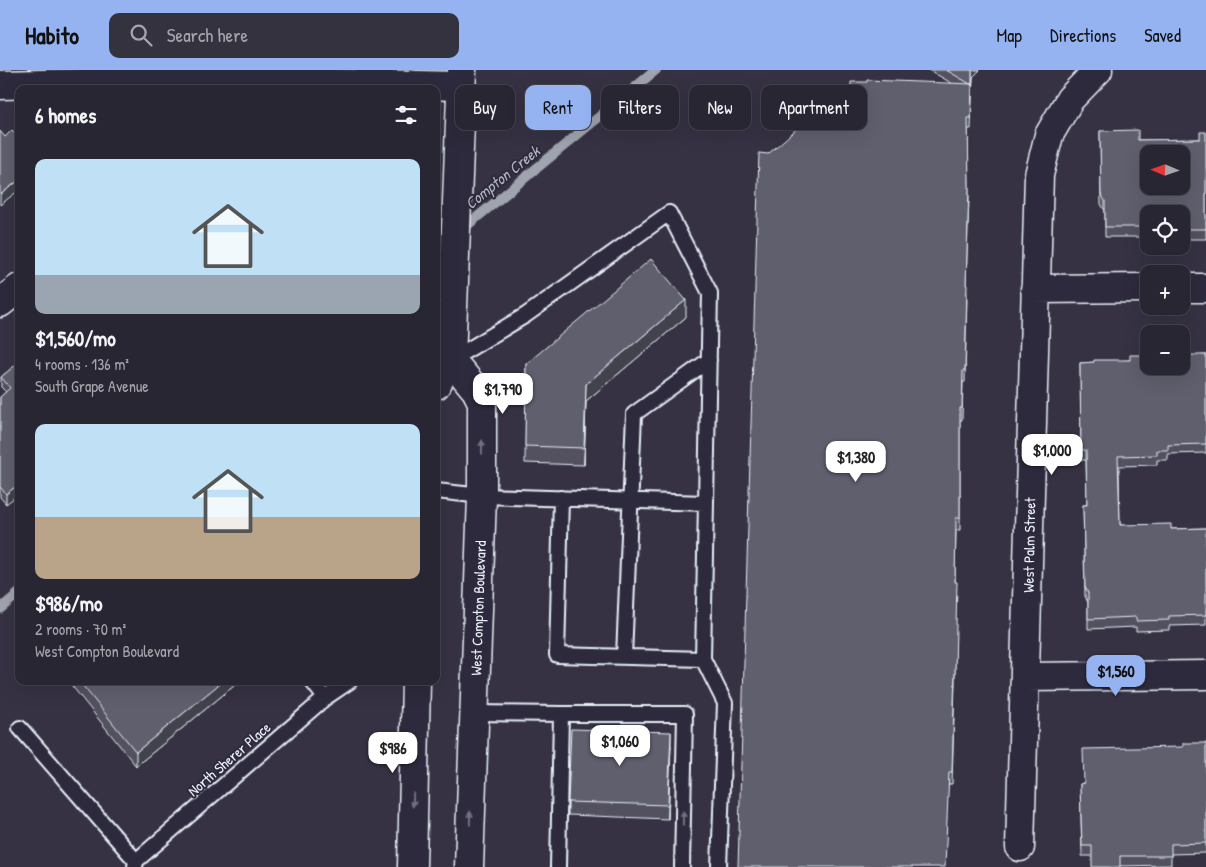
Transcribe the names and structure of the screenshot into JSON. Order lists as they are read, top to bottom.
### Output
{
  "streets": {
    "street": ["West Palm Street", "West Compton Boulevard"],
    "lane": ["North Sherer Place"]
  },
  "water": ["Compton Creek"],
  "north": "left",
  "page": {
    "header": "Habito",
    "search": "Search here",
    "nav": ["Map", "Directions", "Saved"],
    "chip": [
      "Buy",
      "Rent",
      "Filters",
      "New",
      "Apartment"
    ],
    "heading": "6 homes",
    "map_buttons": ["+", "−"],
    "list": [
      {
        "name": "$1,560/mo",
        "note": "4 rooms · 136 m² · South Grape Avenue"
      },
      {
        "name": "$986/mo",
        "note": "2 rooms · 70 m² · West Compton Boulevard"
      }
    ],
    "price": [
      "$1,790",
      "$1,000",
      "$1,380",
      "$1,560",
      "$1,060",
      "$986"
    ]
  }
}
